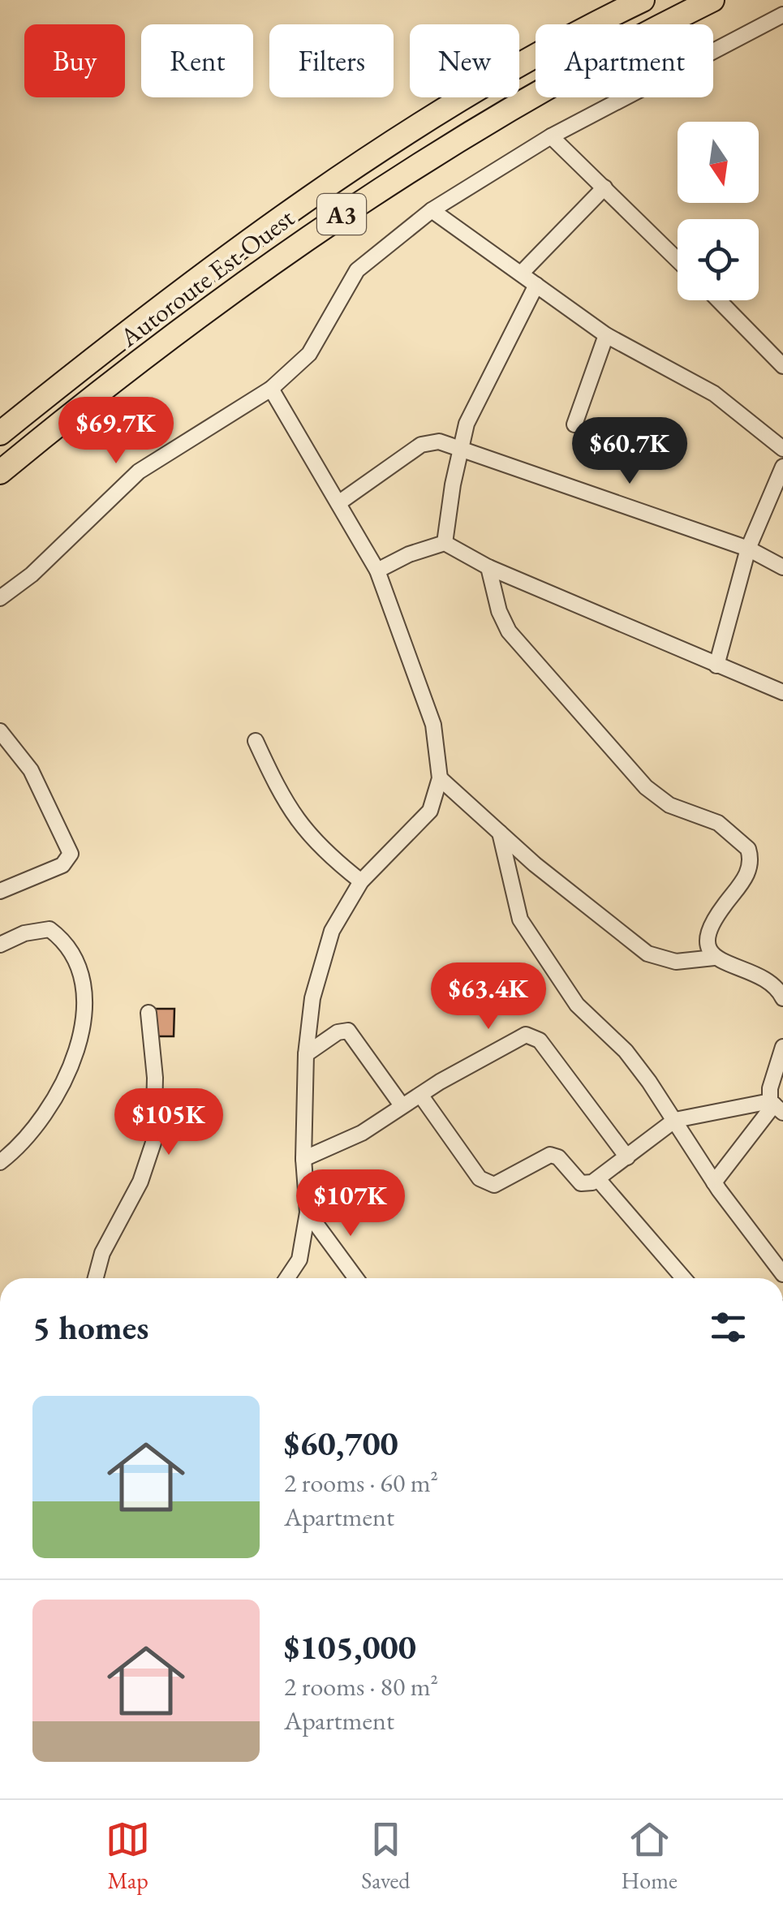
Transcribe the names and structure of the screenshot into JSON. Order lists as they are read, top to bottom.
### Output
{
  "streets": {
    "highway": ["A3", "Autoroute Est-Ouest"]
  },
  "north": "bottom",
  "page": {
    "chip": [
      "Buy",
      "Rent",
      "Filters",
      "New",
      "Apartment"
    ],
    "price": [
      "$69.7K",
      "$60.7K",
      "$63.4K",
      "$105K",
      "$107K"
    ],
    "heading": "5 homes",
    "list": [
      {
        "name": "$60,700",
        "note": "2 rooms · 60 m² · Apartment"
      },
      {
        "name": "$105,000",
        "note": "2 rooms · 80 m² · Apartment"
      }
    ],
    "tabs": ["Map", "Saved", "Home"]
  }
}
